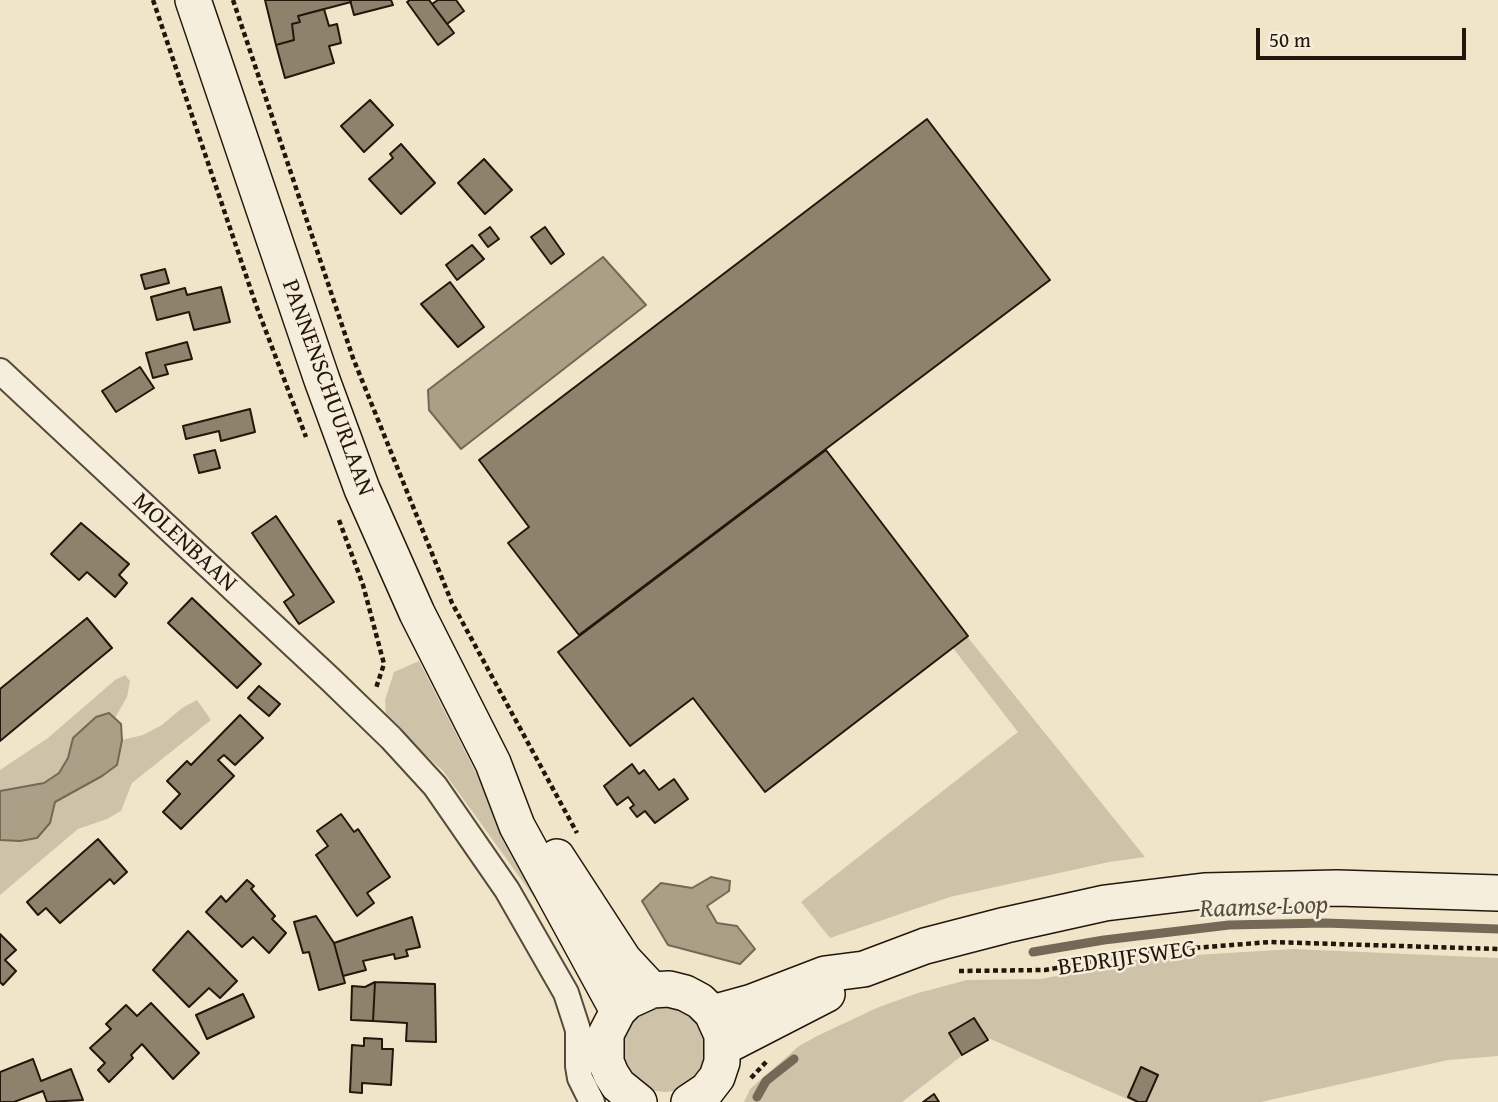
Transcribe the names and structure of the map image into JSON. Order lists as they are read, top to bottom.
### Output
{
  "streets": {
    "main road": ["PANNENSCHUURLAAN"],
    "street": ["MOLENBAAN"],
    "path": ["BEDRIJFSWEG"]
  },
  "water": ["Raamse Loop"],
  "scale_bar": "50 m"
}
